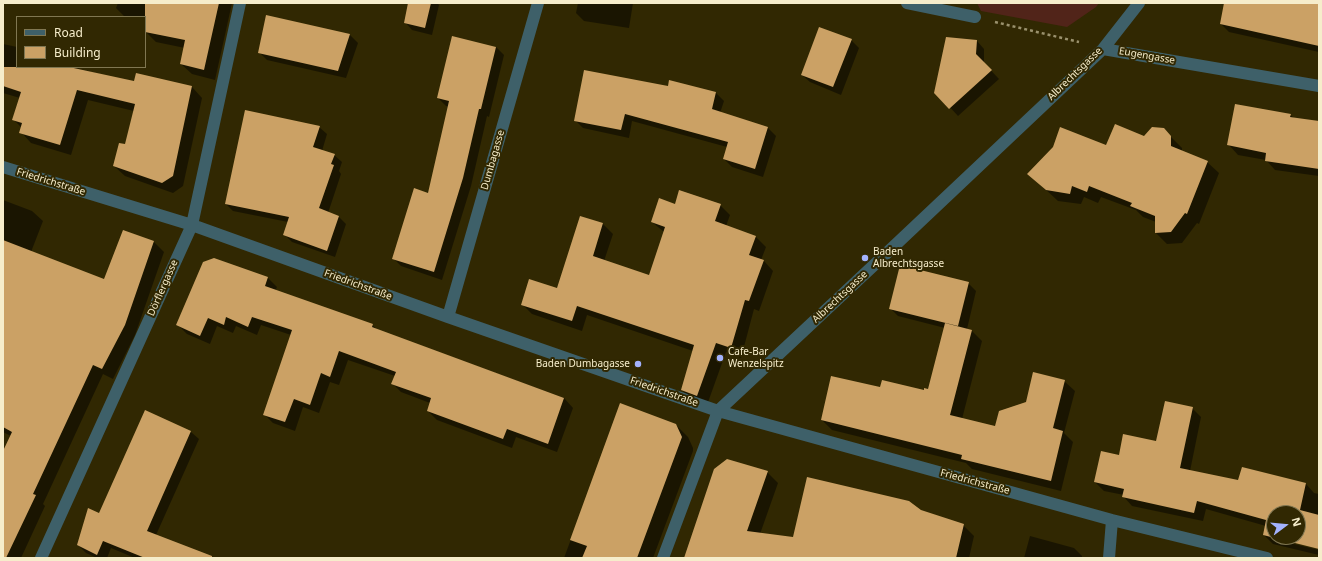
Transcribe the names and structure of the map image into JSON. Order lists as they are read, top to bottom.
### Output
{
  "streets": {
    "street": [
      "Eugengasse",
      "Albrechtsgasse",
      "Dumbagasse",
      "Friedrichstraße",
      "Dörflergasse"
    ]
  },
  "crossings": [
    ["Eugengasse", "Albrechtsgasse"],
    ["Albrechtsgasse", "Friedrichstraße"],
    ["Dumbagasse", "Friedrichstraße"],
    ["Friedrichstraße", "Dörflergasse"]
  ],
  "places": ["Baden Albrechtsgasse", "Cafe-Bar Wenzelspitz", "Baden Dumbagasse"],
  "legend": ["Road", "Building"],
  "north": "right"
}
